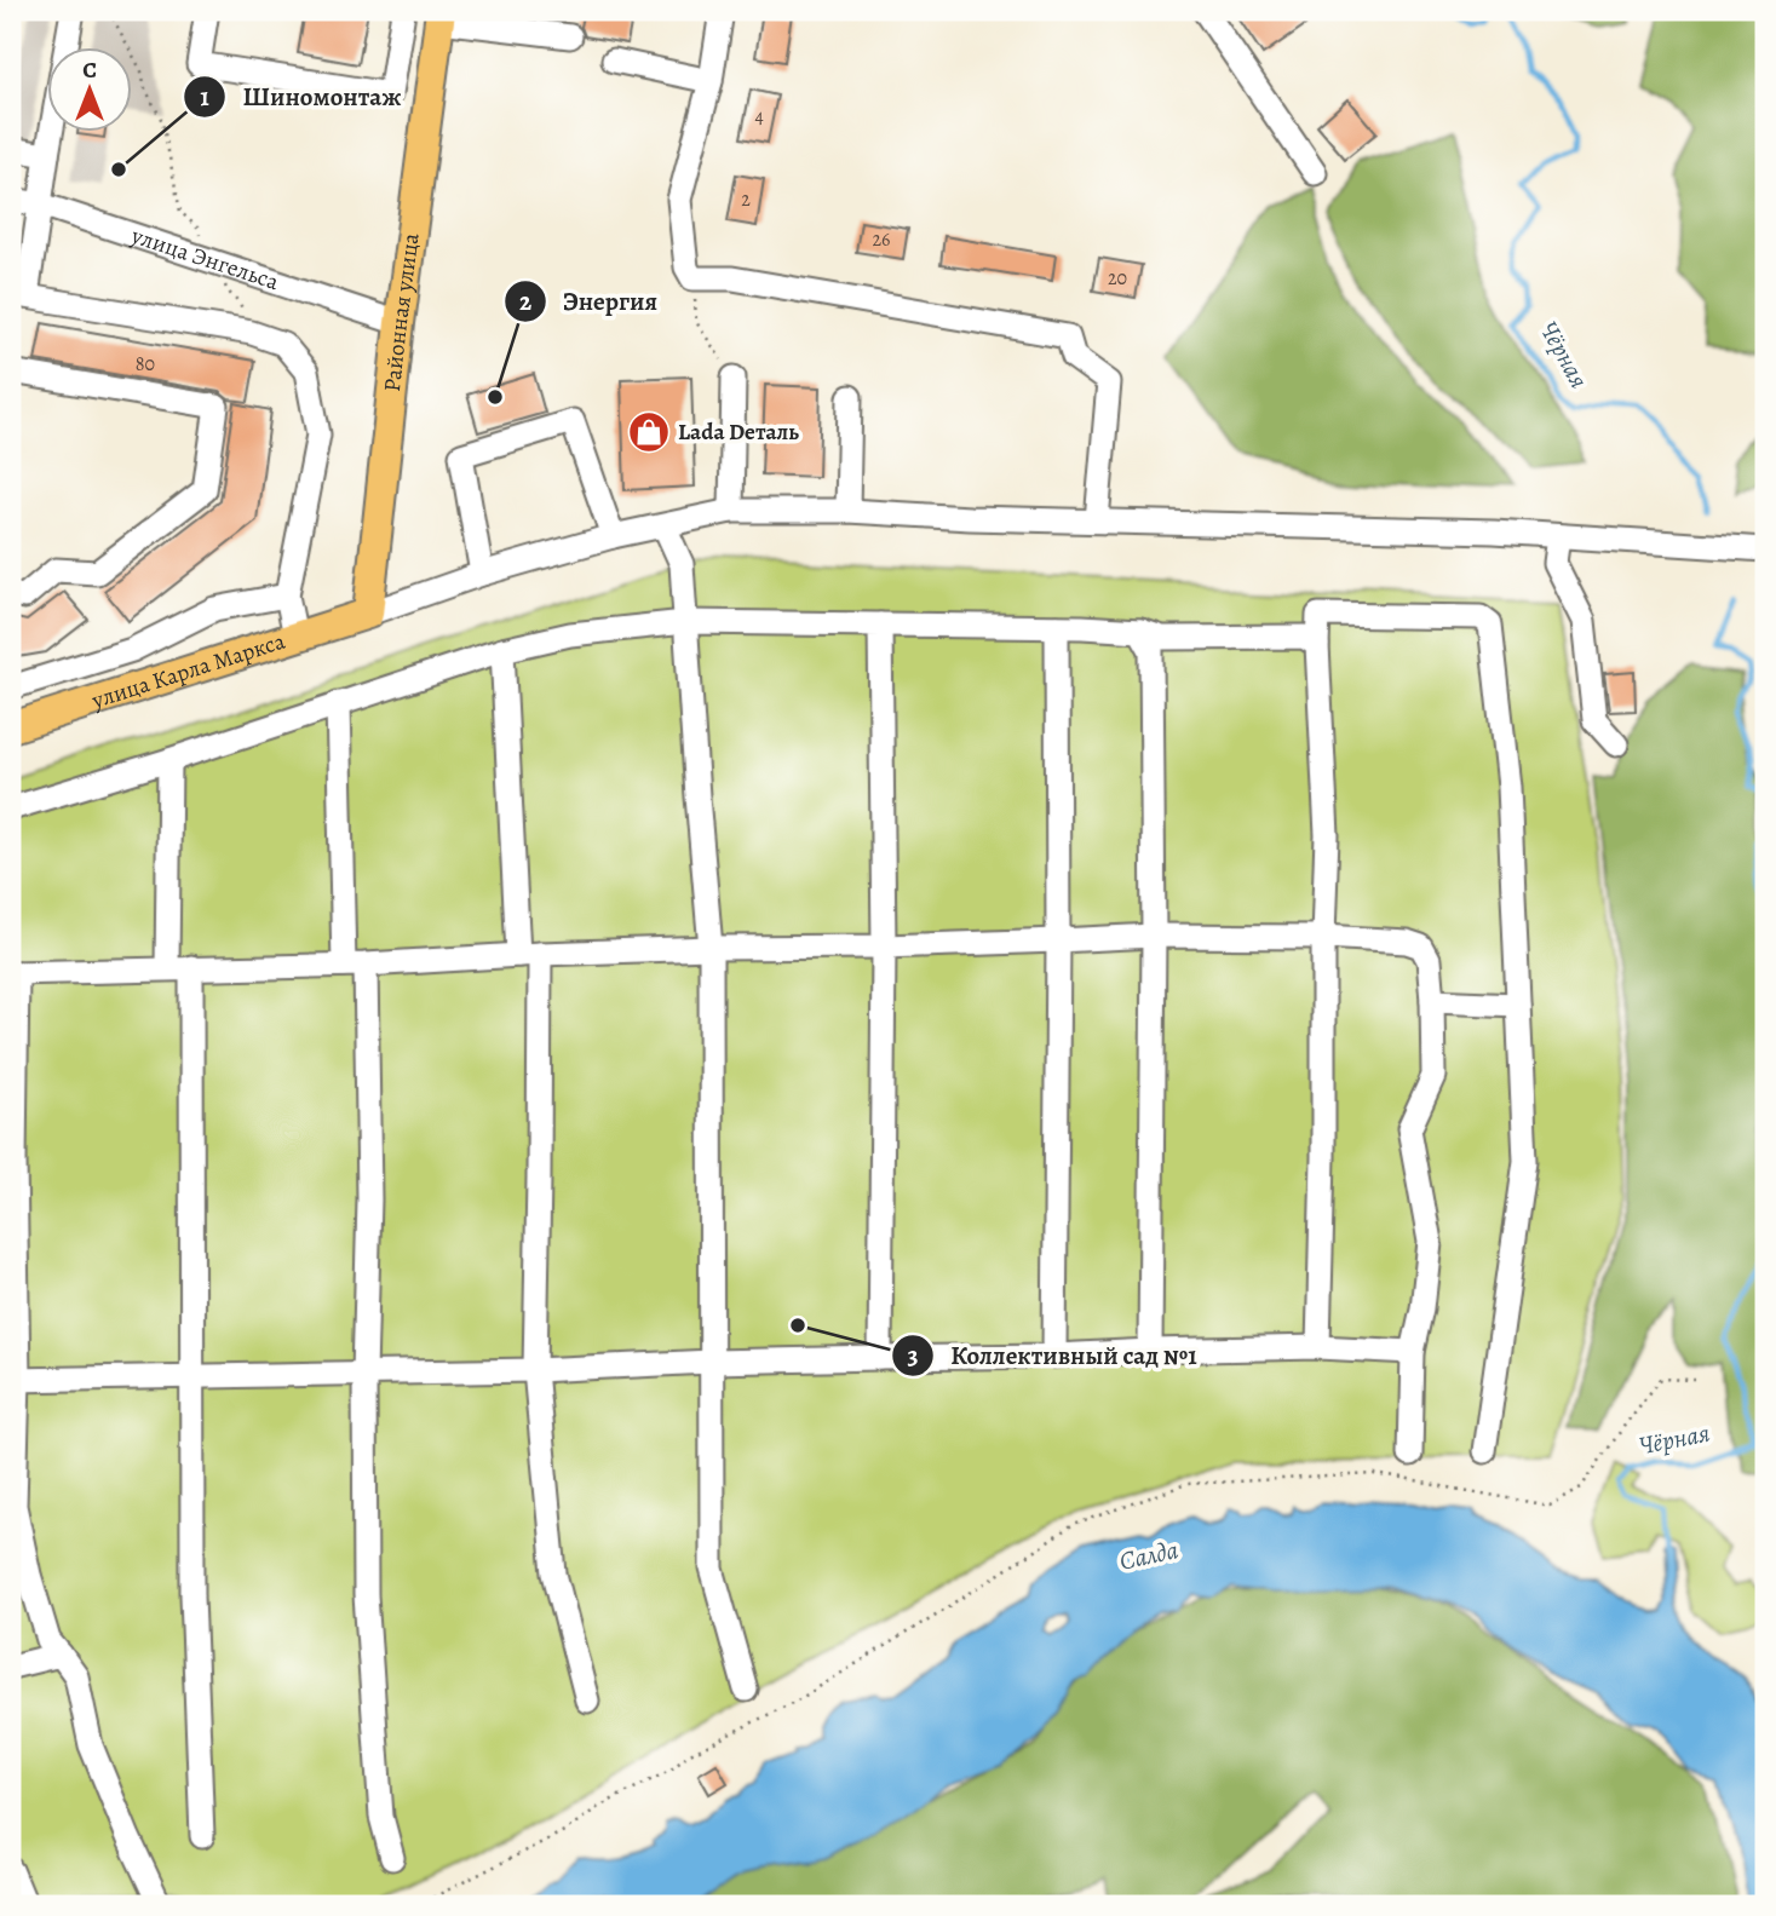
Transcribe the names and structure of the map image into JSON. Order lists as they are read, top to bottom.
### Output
{
  "streets": {
    "main road": ["Районная улица", "улица Карла Маркса"],
    "street": ["улица Энгельса"]
  },
  "crossings": [
    ["улица Энгельса", "Районная улица"],
    ["Районная улица", "улица Карла Маркса"]
  ],
  "water": ["Чёрная", "Салда"],
  "places": {
    "other": ["Шиномонтаж", "Энергия", "Коллективный сад №1"],
    "shop": ["Lada Dеталь"]
  },
  "house_numbers": [
    "4",
    "2",
    "26",
    "20",
    "80"
  ],
  "north": "top"
}
